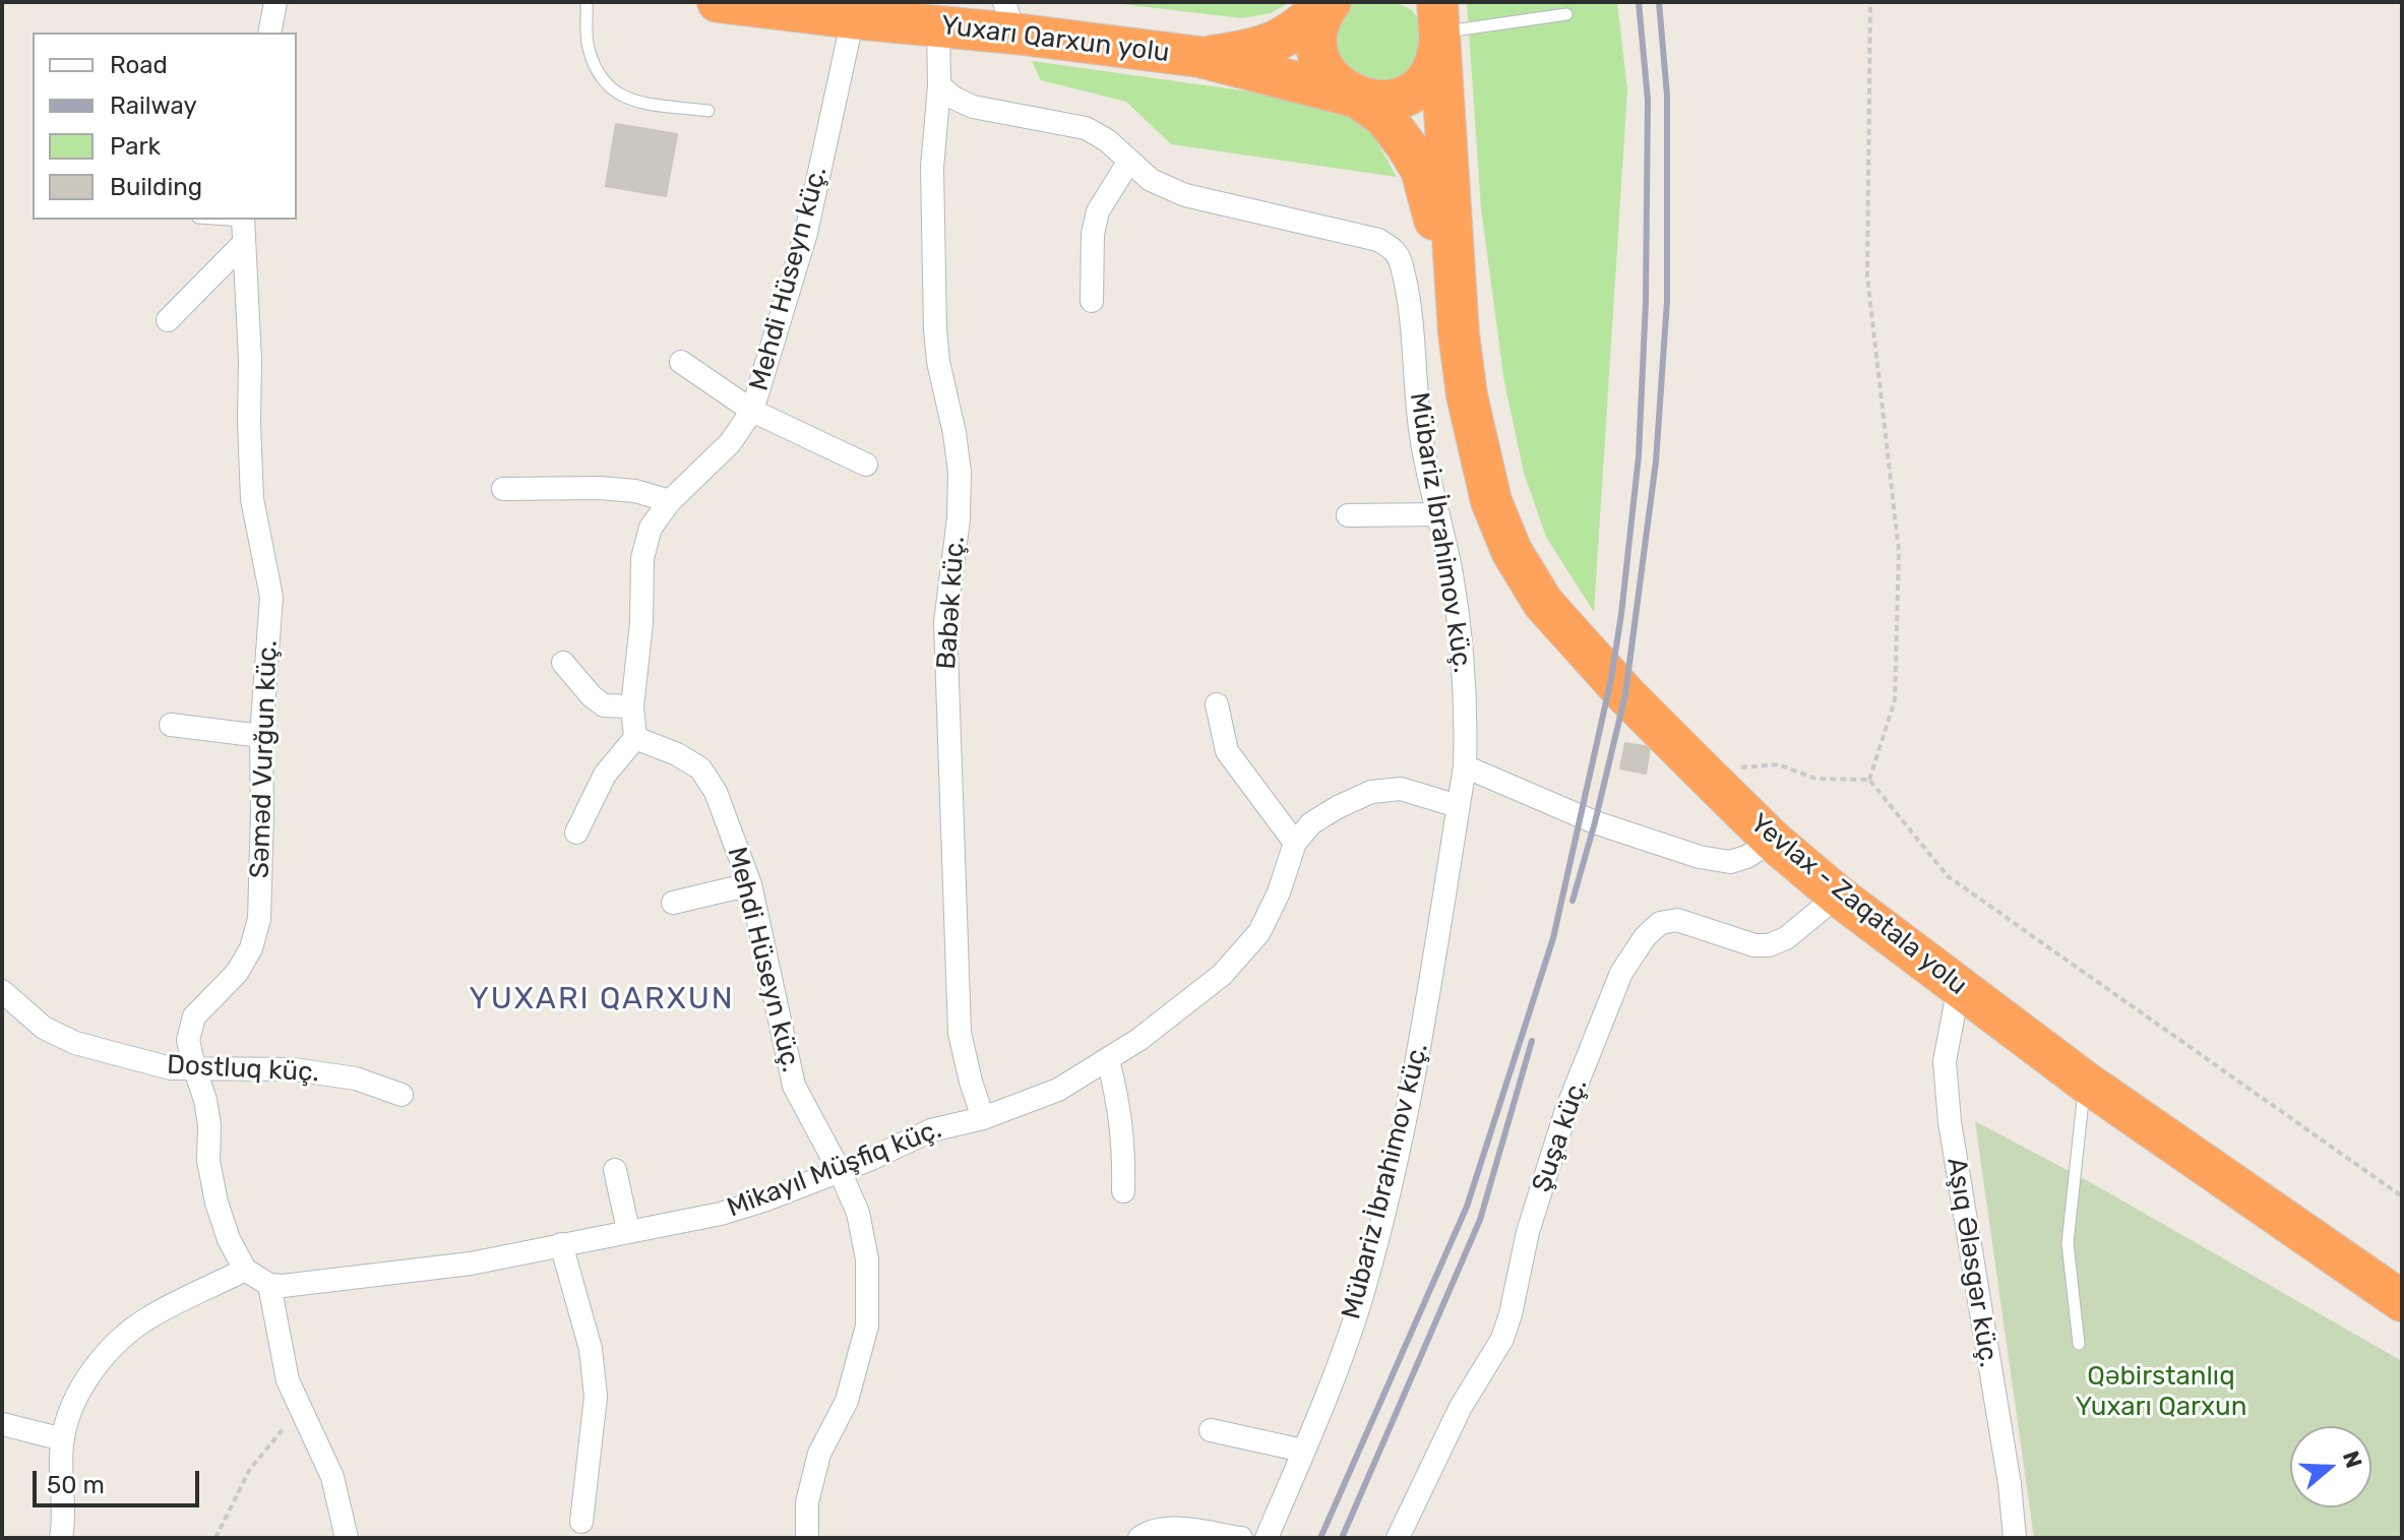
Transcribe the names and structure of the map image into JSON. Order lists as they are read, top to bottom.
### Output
{
  "streets": {
    "highway": ["Yuxarı Qarxun yolu", "Yevlax - Zaqatala yolu"],
    "street": [
      "Mehdi Hüseyn küç.",
      "Mübariz İbrahimov küç.",
      "Babək küç.",
      "Səməd Vurğun küç.",
      "Dostluq küç.",
      "Şuşa küç.",
      "Mikayıl Müşfiq küç.",
      "Aşıq Ələsgər küç."
    ]
  },
  "crossings": [
    ["Yuxarı Qarxun yolu", "Mehdi Hüseyn küç."],
    ["Mehdi Hüseyn küç.", "Mikayıl Müşfiq küç."],
    ["Mübariz İbrahimov küç.", "Babək küç."],
    ["Mübariz İbrahimov küç.", "Mikayıl Müşfiq küç."],
    ["Babək küç.", "Mikayıl Müşfiq küç."],
    ["Səməd Vurğun küç.", "Dostluq küç."],
    ["Yevlax - Zaqatala yolu", "Şuşa küç."],
    ["Yevlax - Zaqatala yolu", "Aşıq Ələsgər küç."]
  ],
  "districts": ["YUXARI QARXUN"],
  "parks": ["Qəbirstanlıq Yuxarı Qarxun"],
  "legend": [
    "Road",
    "Railway",
    "Park",
    "Building"
  ],
  "scale_bar": "50 m",
  "north": "right"
}
